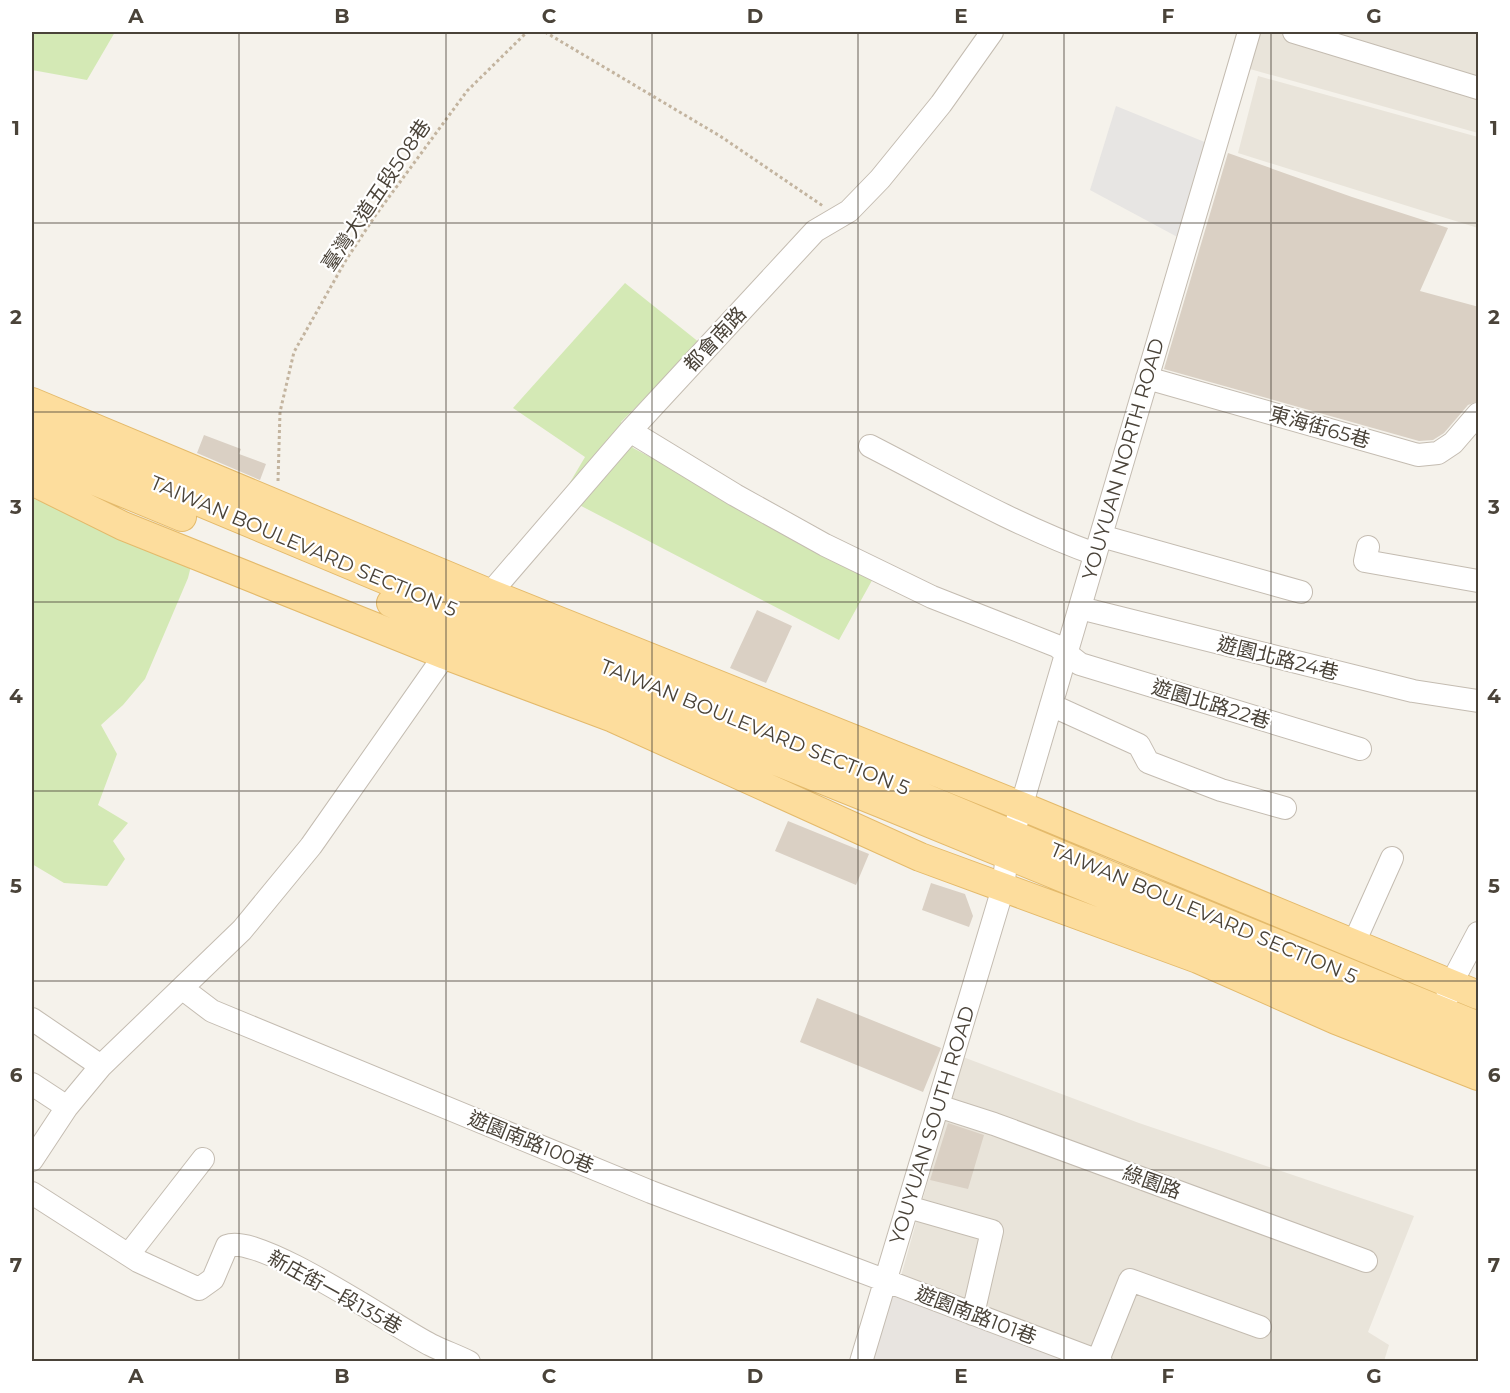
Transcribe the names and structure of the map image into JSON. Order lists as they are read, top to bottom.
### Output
{
  "streets": {
    "main road": ["TAIWAN BOULEVARD SECTION 5"],
    "street": [
      "都會南路",
      "東海街65巷",
      "YOUYUAN NORTH ROAD",
      "遊園北路24巷",
      "遊園北路22巷",
      "YOUYUAN SOUTH ROAD",
      "遊園南路100巷",
      "綠園路",
      "新庄街一段135巷",
      "遊園南路101巷"
    ],
    "path": ["臺灣大道五段508巷"]
  },
  "crossings": [
    ["臺灣大道五段508巷", "TAIWAN BOULEVARD SECTION 5"],
    ["都會南路", "TAIWAN BOULEVARD SECTION 5"],
    ["都會南路", "遊園北路22巷"],
    ["都會南路", "遊園南路100巷"],
    ["東海街65巷", "YOUYUAN NORTH ROAD"],
    ["YOUYUAN NORTH ROAD", "TAIWAN BOULEVARD SECTION 5"],
    ["YOUYUAN NORTH ROAD", "遊園北路24巷"],
    ["YOUYUAN NORTH ROAD", "遊園北路22巷"],
    ["YOUYUAN NORTH ROAD", "YOUYUAN SOUTH ROAD"],
    ["TAIWAN BOULEVARD SECTION 5", "YOUYUAN SOUTH ROAD"],
    ["YOUYUAN SOUTH ROAD", "遊園南路100巷"],
    ["YOUYUAN SOUTH ROAD", "綠園路"],
    ["YOUYUAN SOUTH ROAD", "遊園南路101巷"],
    ["遊園南路100巷", "遊園南路101巷"]
  ],
  "grid": {
    "columns": [
      "A",
      "B",
      "C",
      "D",
      "E",
      "F",
      "G"
    ],
    "rows": [
      "1",
      "2",
      "3",
      "4",
      "5",
      "6",
      "7"
    ]
  }
}
